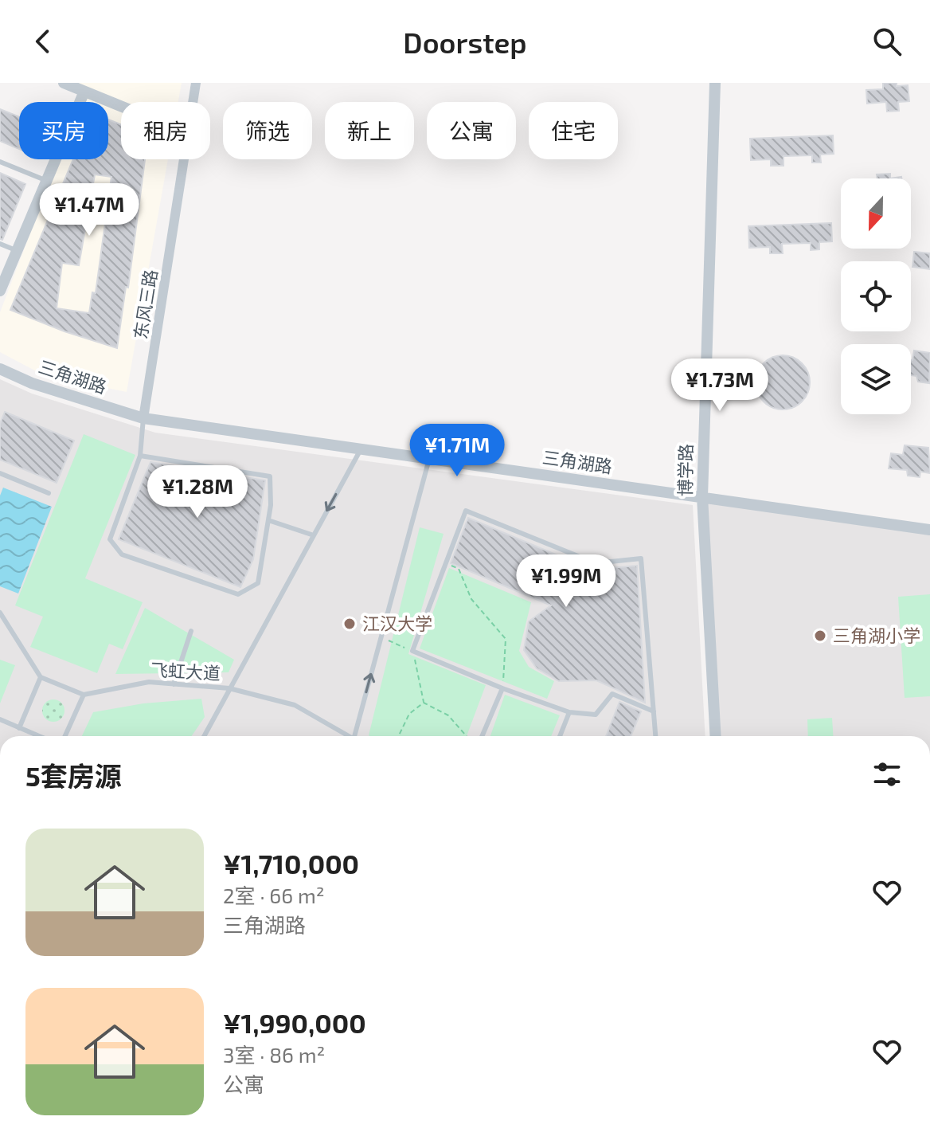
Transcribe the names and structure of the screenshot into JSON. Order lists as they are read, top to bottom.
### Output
{
  "streets": {
    "street": ["东风三路", "三角湖路", "博学路"],
    "lane": ["飞虹大道"]
  },
  "crossings": [
    ["东风三路", "三角湖路"],
    ["三角湖路", "博学路"]
  ],
  "places": ["江汉大学", "三角湖小学"],
  "north": "bottom",
  "page": {
    "header": "Doorstep",
    "chip": [
      "买房",
      "租房",
      "筛选",
      "新上",
      "公寓",
      "住宅"
    ],
    "price": [
      "¥1.47M",
      "¥1.73M",
      "¥1.71M",
      "¥1.28M",
      "¥1.99M"
    ],
    "heading": "5套房源",
    "list": [
      {
        "name": "¥1,710,000",
        "note": "2室 · 66 m² · 三角湖路"
      },
      {
        "name": "¥1,990,000",
        "note": "3室 · 86 m² · 公寓"
      }
    ]
  }
}
